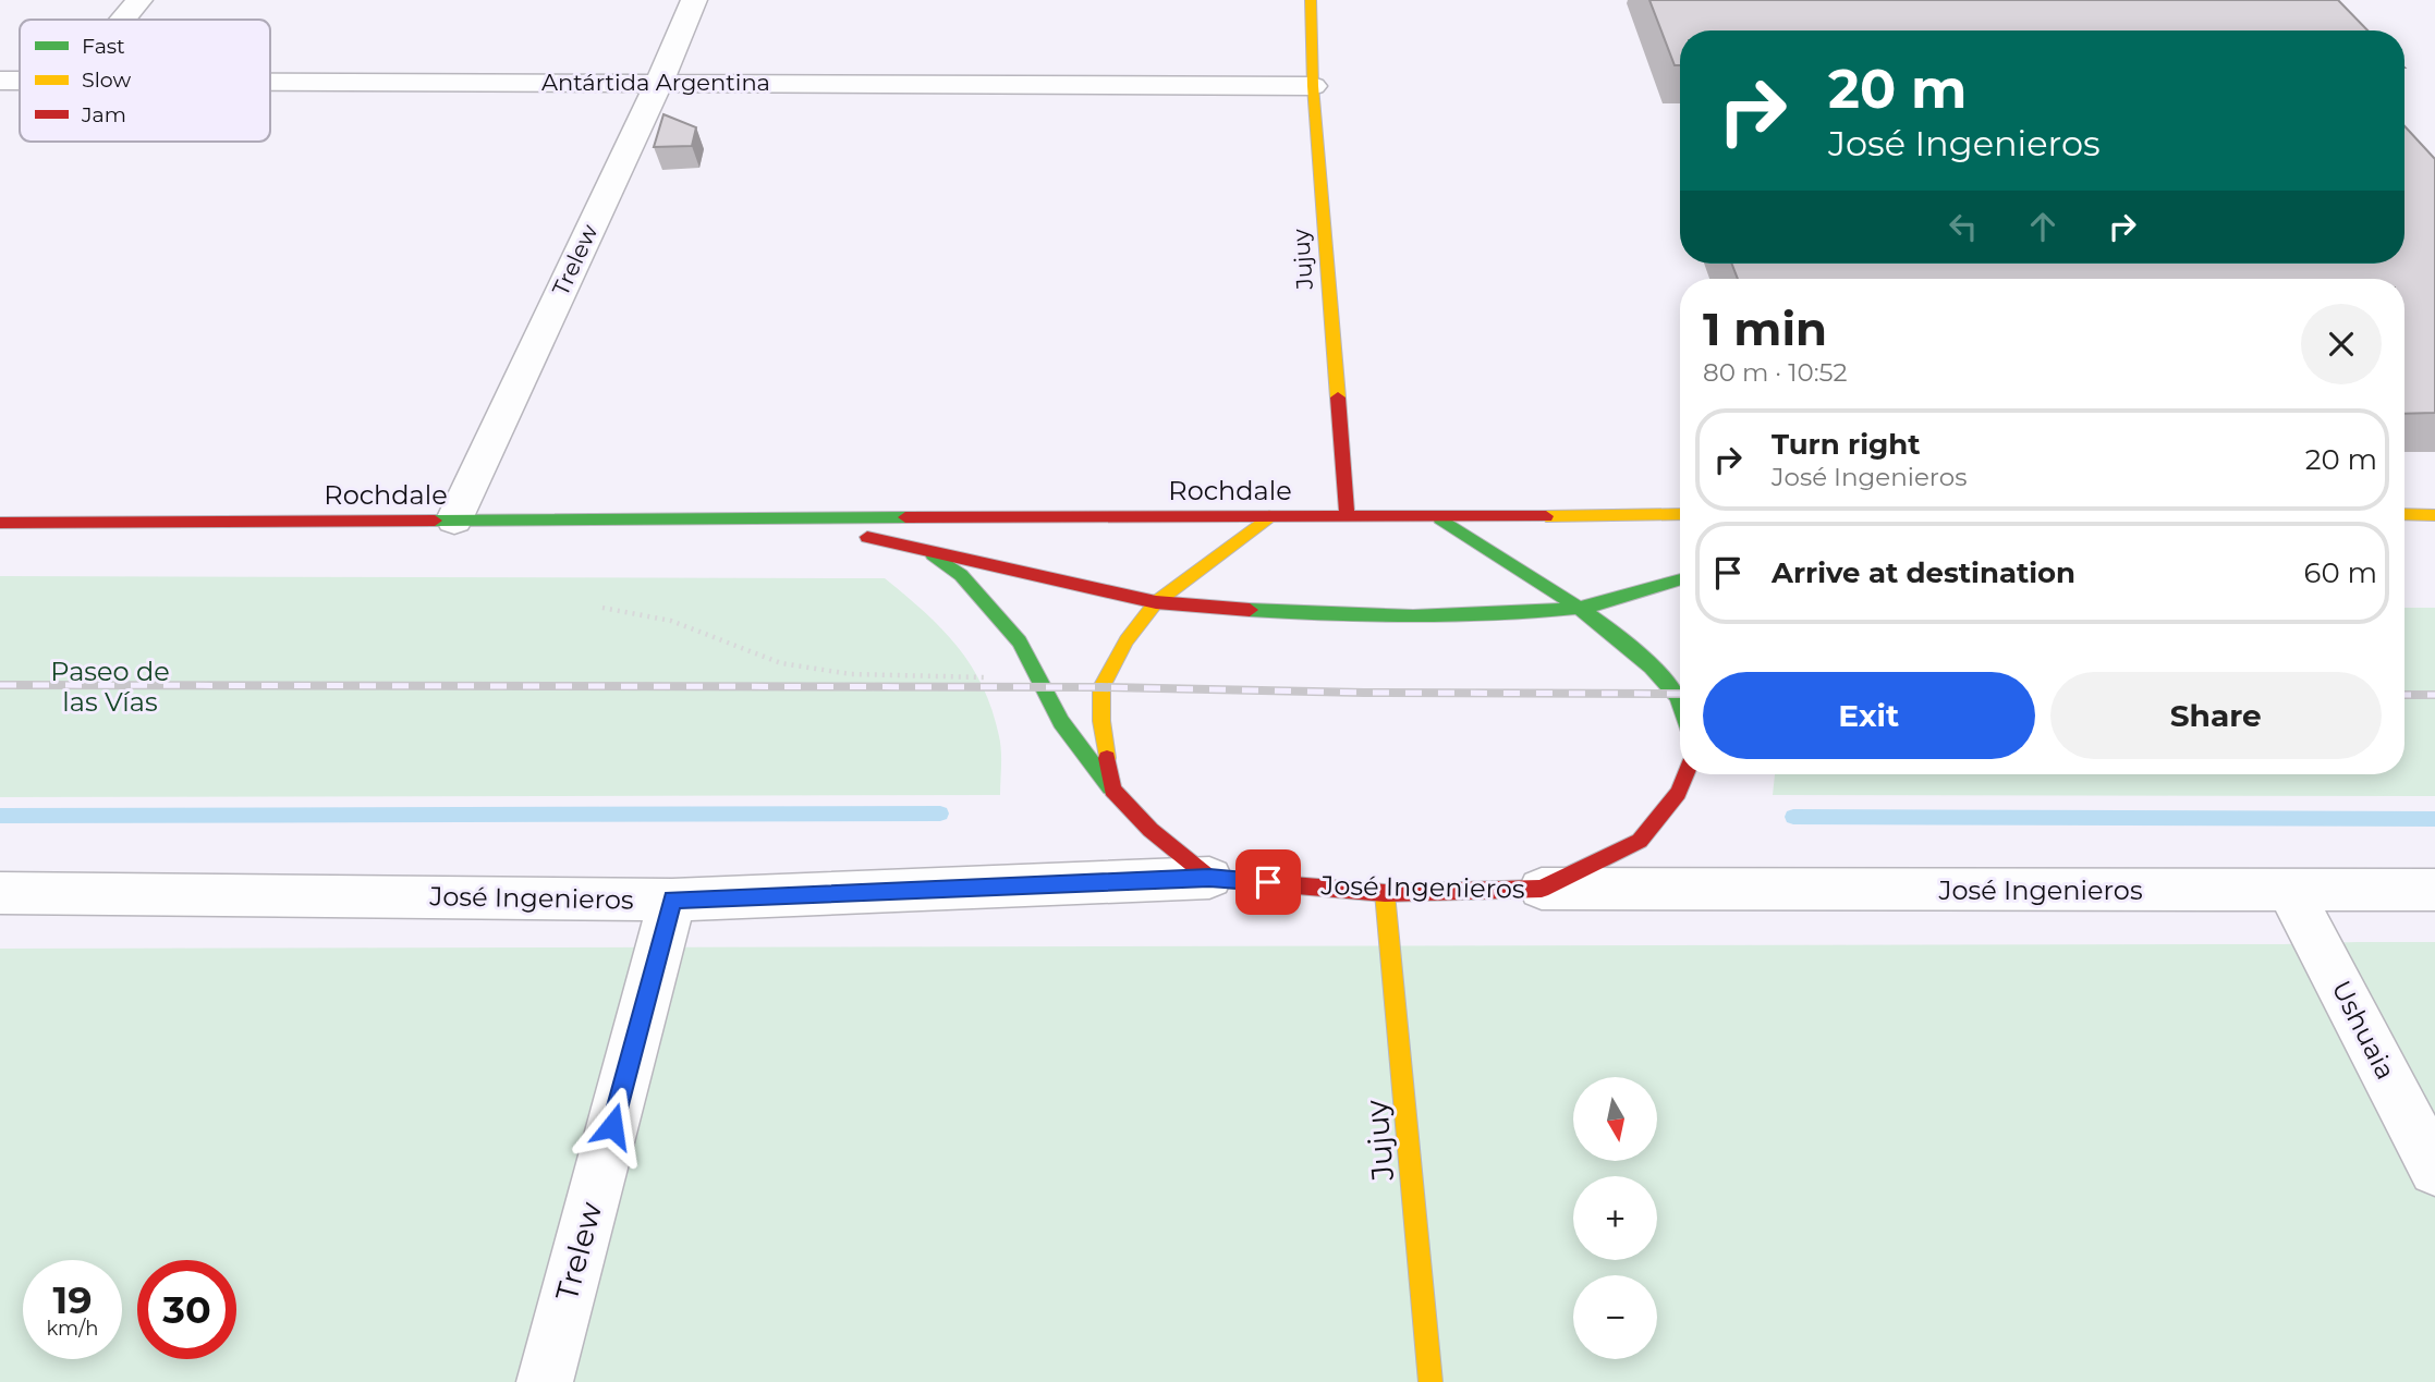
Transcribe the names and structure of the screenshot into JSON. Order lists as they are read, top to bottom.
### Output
{
  "streets": {
    "main road": ["Jujuy", "Rochdale", "José Ingenieros"],
    "street": ["Antártida Argentina", "Trelew", "Ushuaia"]
  },
  "crossings": [
    ["Antártida Argentina", "Jujuy"],
    ["Antártida Argentina", "Trelew"],
    ["Jujuy", "Rochdale"],
    ["Jujuy", "José Ingenieros"],
    ["Trelew", "Rochdale"],
    ["Trelew", "José Ingenieros"],
    ["Rochdale", "José Ingenieros"],
    ["José Ingenieros", "Ushuaia"]
  ],
  "parks": ["Paseo de las Vías"],
  "legend": ["Fast", "Slow", "Jam"],
  "north": "bottom",
  "page": {
    "turn": ["20 m", "José Ingenieros"],
    "heading": ["1 min", "80 m · 10:52"],
    "list": [
      {
        "name": "Turn right",
        "note": "José Ingenieros",
        "value": "20 m"
      },
      {
        "name": "Arrive at destination",
        "value": "60 m"
      }
    ],
    "buttons": ["Exit", "Share"],
    "map_buttons": ["+", "−"],
    "speed": "19 km/h",
    "limit": "30"
  }
}
